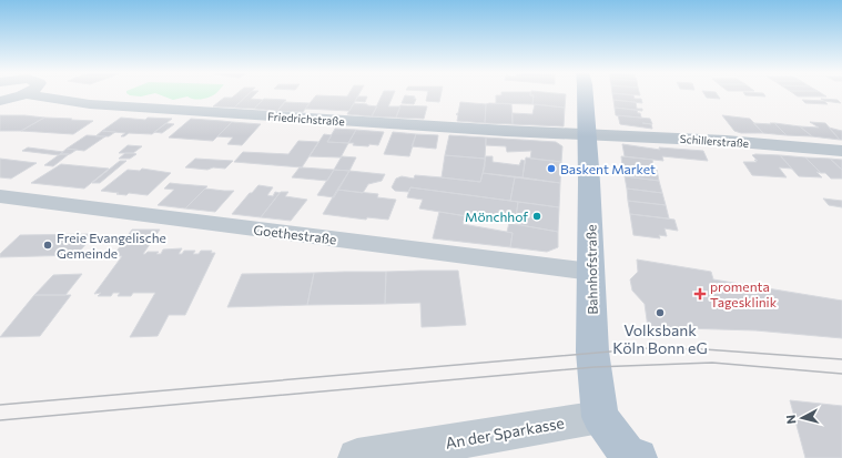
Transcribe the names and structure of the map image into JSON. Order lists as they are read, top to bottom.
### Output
{
  "streets": {
    "main road": ["Bahnhofstraße"],
    "street": [
      "Friedrichstraße",
      "Schillerstraße",
      "Goethestraße",
      "An der Sparkasse"
    ]
  },
  "crossings": [
    ["Friedrichstraße", "Schillerstraße"],
    ["Friedrichstraße", "Bahnhofstraße"],
    ["Schillerstraße", "Bahnhofstraße"],
    ["Goethestraße", "Bahnhofstraße"],
    ["Bahnhofstraße", "An der Sparkasse"]
  ],
  "places": {
    "other": [
      "Baskent Market",
      "Mönchhof",
      "Freie Evangelische Gemeinde",
      "Volksbank Köln Bonn eG"
    ],
    "health": ["promenta Tagesklinik"]
  },
  "north": "left"
}
